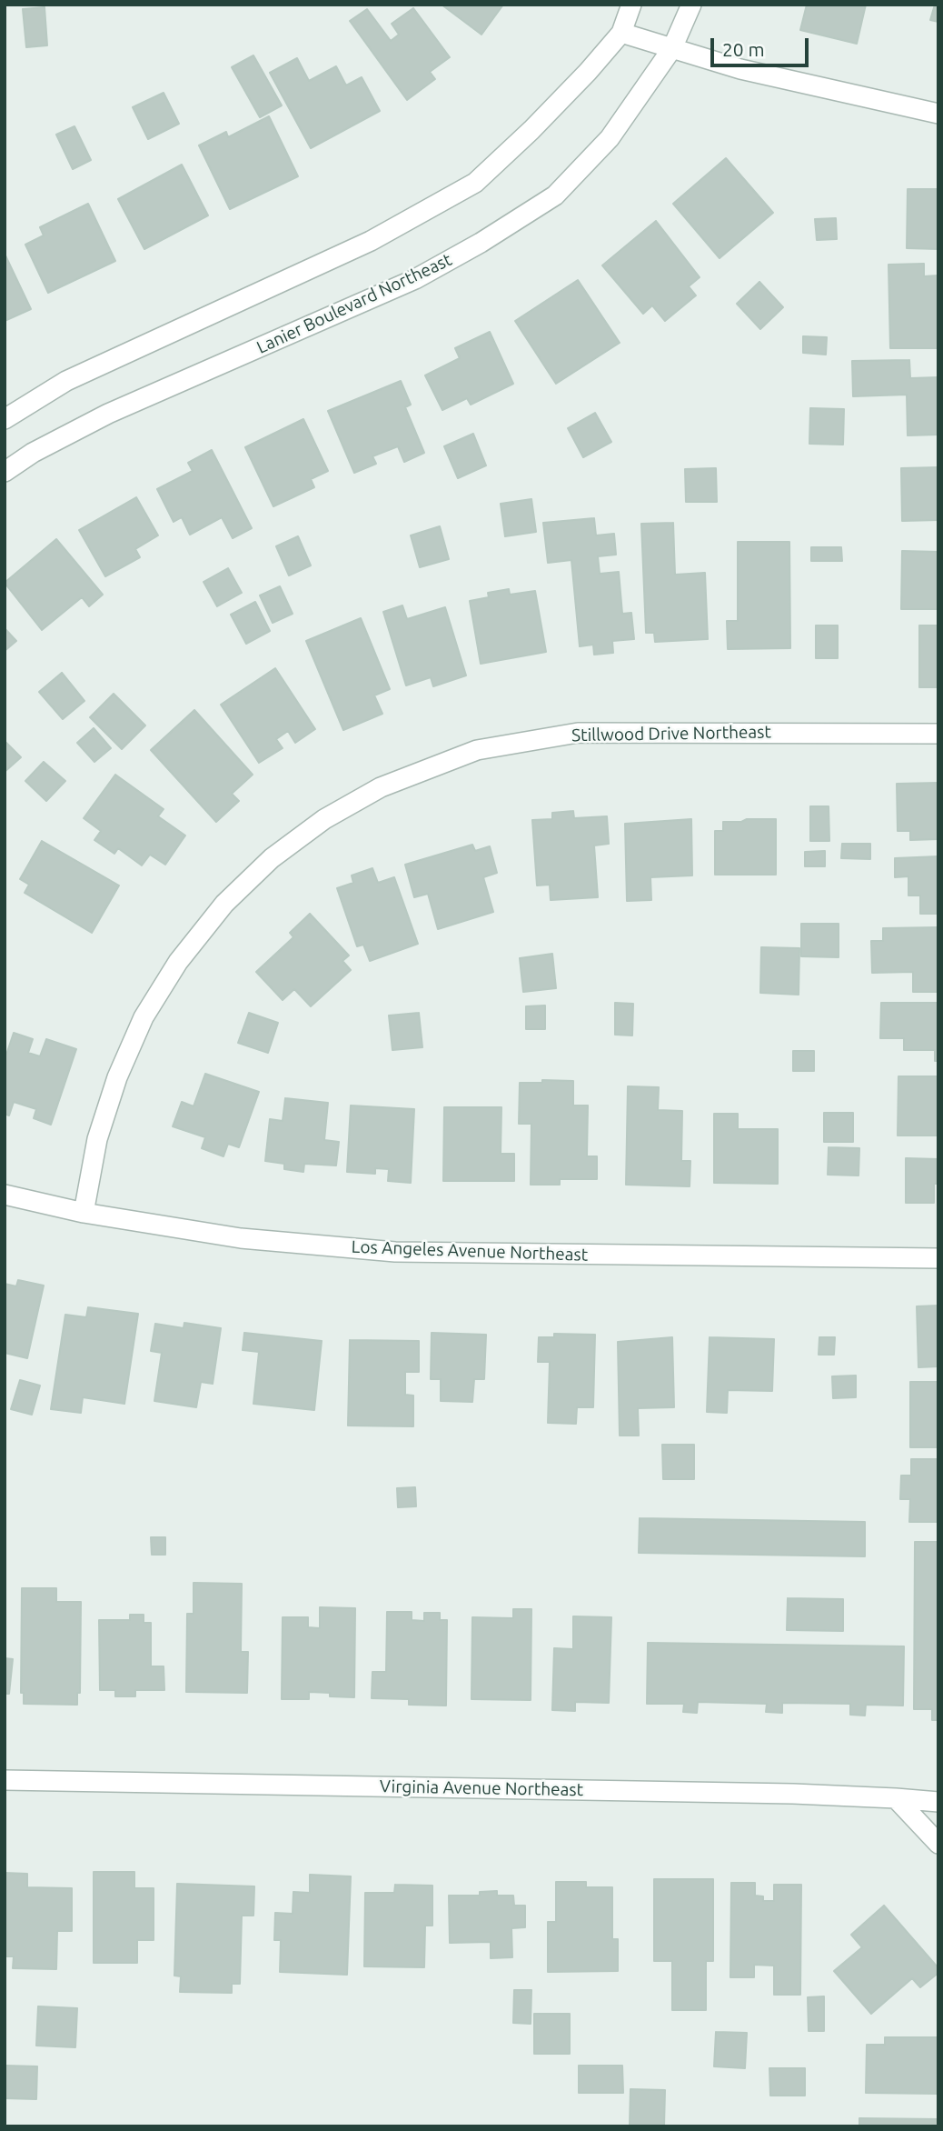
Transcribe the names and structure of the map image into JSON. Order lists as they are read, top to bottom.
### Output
{
  "streets": {
    "street": [
      "Lanier Boulevard Northeast",
      "Stillwood Drive Northeast",
      "Los Angeles Avenue Northeast",
      "Virginia Avenue Northeast"
    ]
  },
  "crossings": [
    ["Stillwood Drive Northeast", "Los Angeles Avenue Northeast"]
  ],
  "scale_bar": "20 m"
}
